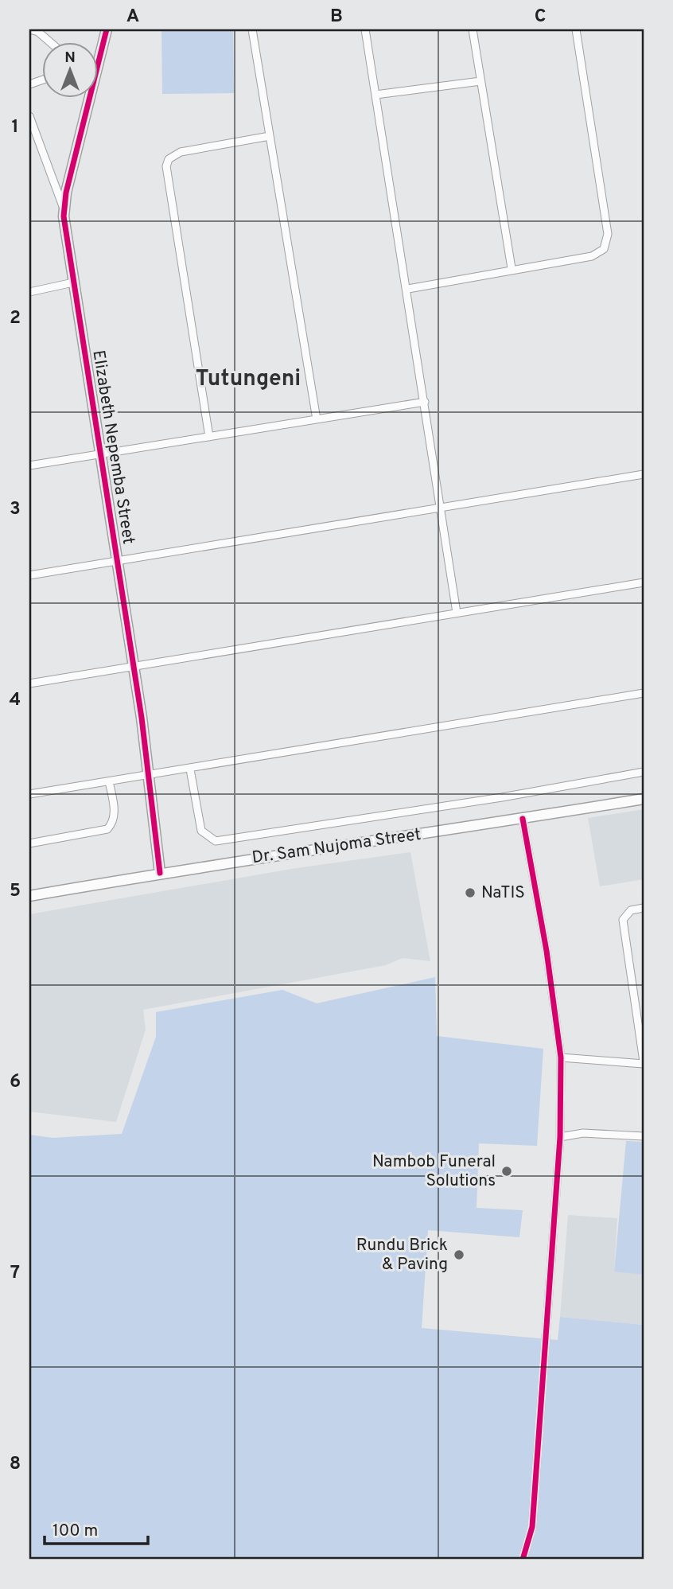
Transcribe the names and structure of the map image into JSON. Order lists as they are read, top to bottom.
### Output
{
  "streets": {
    "street": ["Elizabeth Nepemba Street", "Dr. Sam Nujoma Street"]
  },
  "crossings": [
    ["Elizabeth Nepemba Street", "Dr. Sam Nujoma Street"]
  ],
  "districts": ["Tutungeni"],
  "places": ["NaTIS", "Nambob Funeral Solutions", "Rundu Brick & Paving"],
  "scale_bar": "100 m",
  "north": "top",
  "grid": {
    "columns": ["A", "B", "C"],
    "rows": [
      "1",
      "2",
      "3",
      "4",
      "5",
      "6",
      "7",
      "8"
    ]
  }
}
